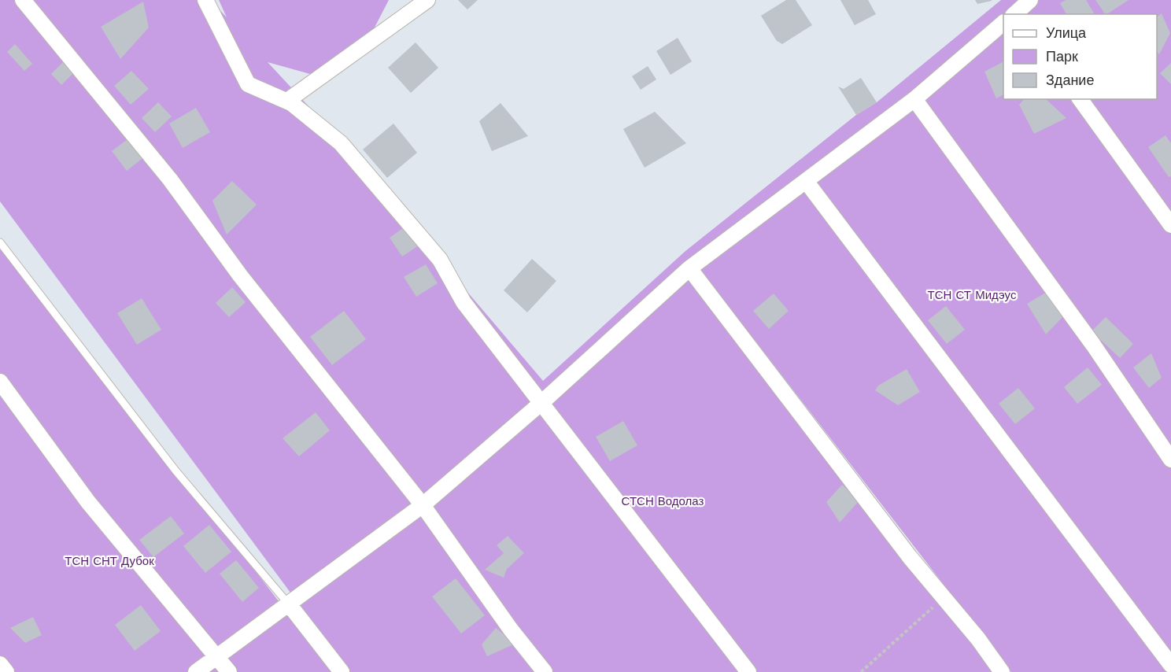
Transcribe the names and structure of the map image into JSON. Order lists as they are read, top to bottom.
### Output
{
  "parks": ["ТСН СТ Мидэус", "СТСН Водолаз", "ТСН СНТ Дубок"],
  "legend": ["Улица", "Парк", "Здание"]
}
